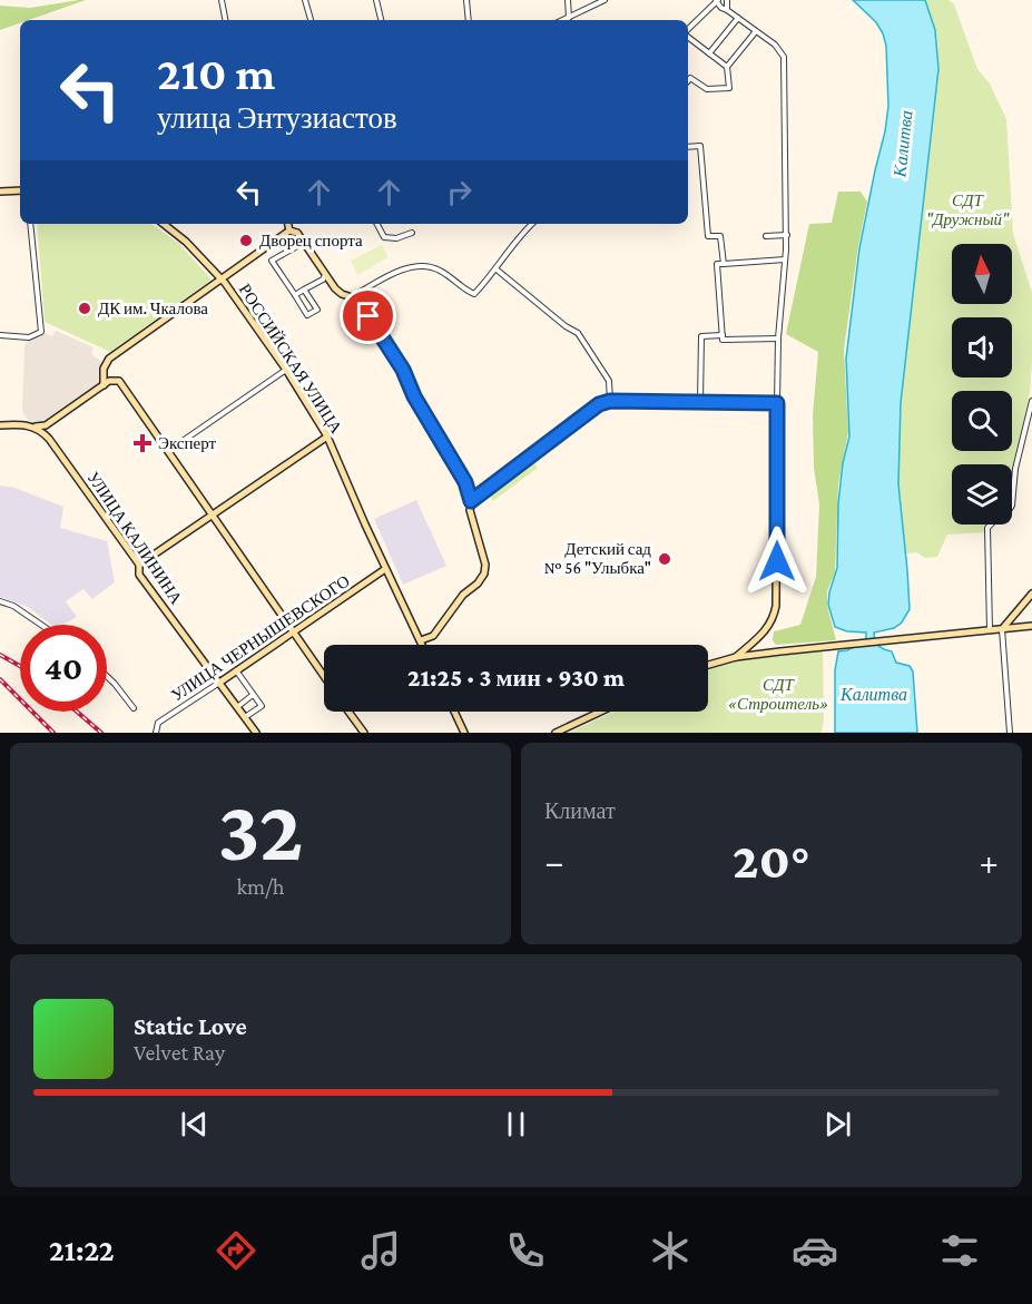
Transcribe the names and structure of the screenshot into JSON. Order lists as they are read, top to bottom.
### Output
{
  "streets": {
    "street": ["РОССИЙСКАЯ УЛИЦА", "УЛИЦА КАЛИНИНА", "УЛИЦА ЧЕРНЫШЕВСКОГО"]
  },
  "crossings": [
    ["РОССИЙСКАЯ УЛИЦА", "УЛИЦА ЧЕРНЫШЕВСКОГО"],
    ["УЛИЦА КАЛИНИНА", "УЛИЦА ЧЕРНЫШЕВСКОГО"]
  ],
  "water": ["Калитва"],
  "parks": ["СДТ \"Дружный\"", "СДТ «Строитель»"],
  "places": {
    "other": ["Дворец спорта", "ДК им. Чкалова", "Детский сад № 56 \"Улыбка\""],
    "health": ["Эксперт"]
  },
  "north": "top",
  "page": {
    "turn": ["210 m", "улица Энтузиастов"],
    "limit": "40",
    "trip": "21:25 · 3 мин · 930 m",
    "tile": [
      ["32", "km/h"],
      "Климат"
    ],
    "heat": ["−", "20°", "+"],
    "song": ["Static Love", "Velvet Ray"],
    "tabs": "21:22"
  }
}
